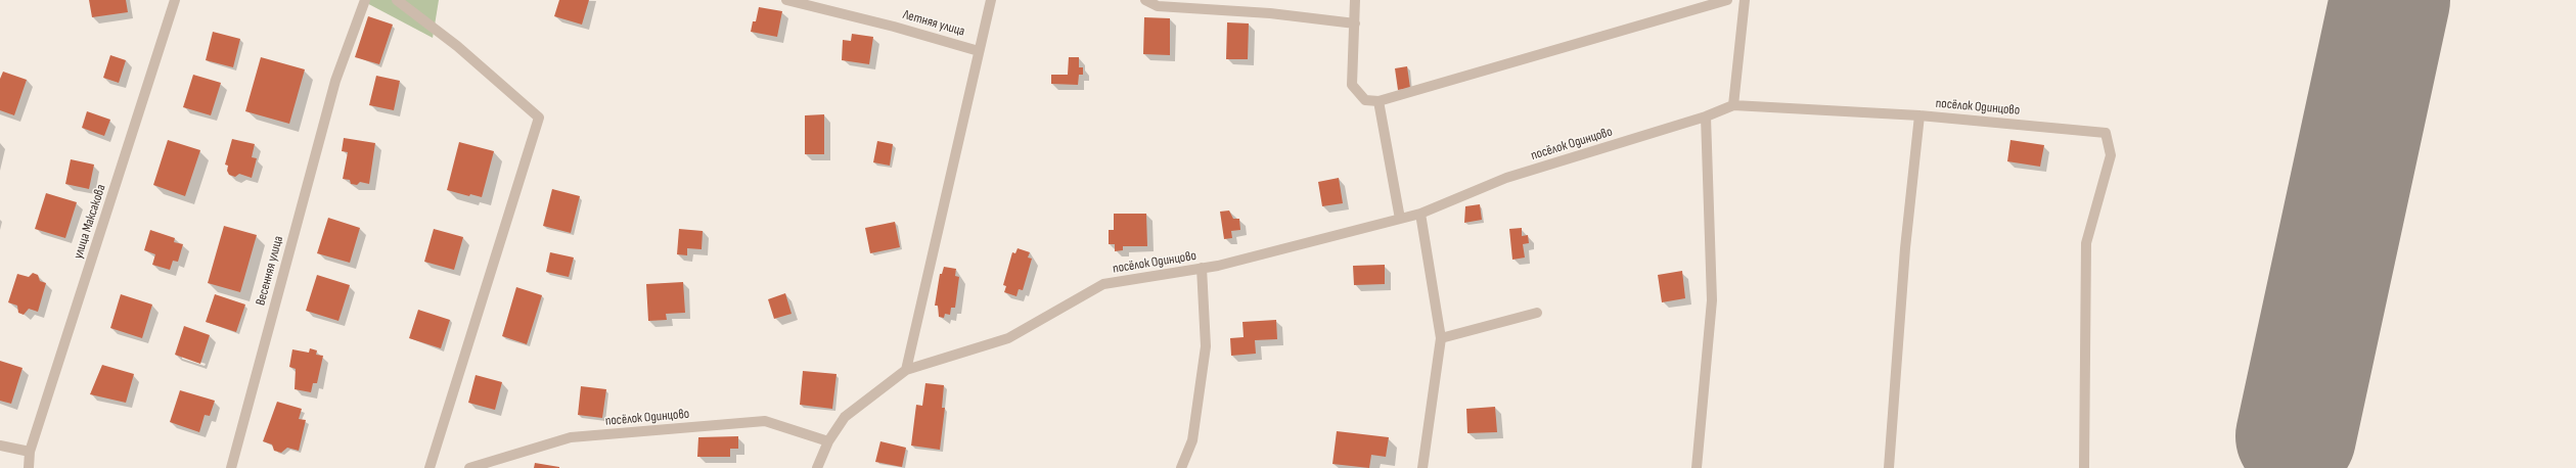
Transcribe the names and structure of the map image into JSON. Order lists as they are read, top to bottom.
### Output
{
  "streets": {
    "lane": [
      "Летняя улица",
      "посёлок Одинцово",
      "улица Максакова",
      "Весенняя улица"
    ]
  }
}
